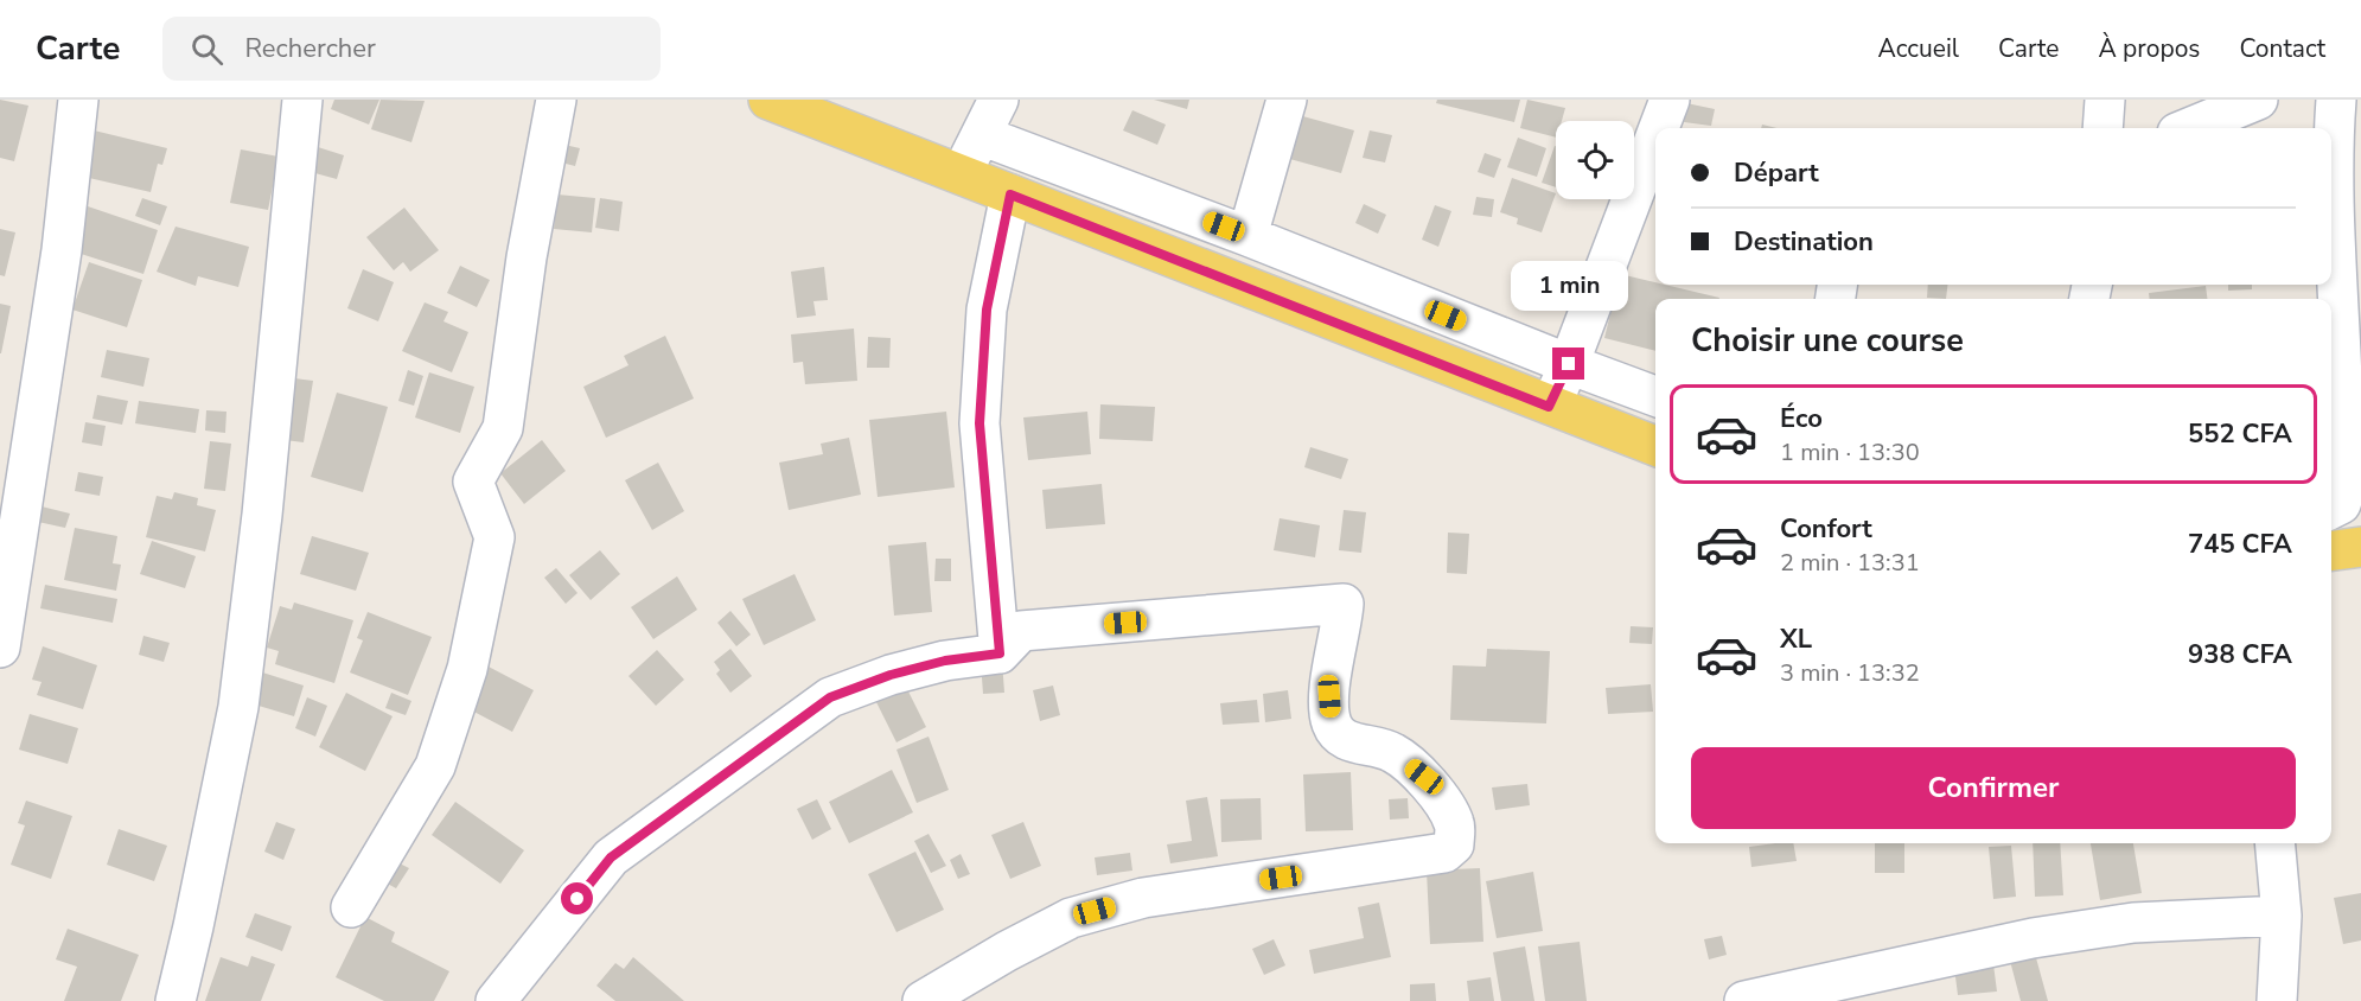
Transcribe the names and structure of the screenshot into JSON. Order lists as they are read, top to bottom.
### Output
{
  "page": {
    "header": "Carte",
    "search": "Rechercher",
    "nav": [
      "Accueil",
      "Carte",
      "À propos",
      "Contact"
    ],
    "banner": ["Départ", "Destination"],
    "bubble": "1 min",
    "heading": "Choisir une course",
    "list": [
      {
        "name": "Éco",
        "note": "1 min · 13:30",
        "value": "552 CFA"
      },
      {
        "name": "Confort",
        "note": "2 min · 13:31",
        "value": "745 CFA"
      },
      {
        "name": "XL",
        "note": "3 min · 13:32",
        "value": "938 CFA"
      }
    ],
    "buttons": "Confirmer"
  }
}
